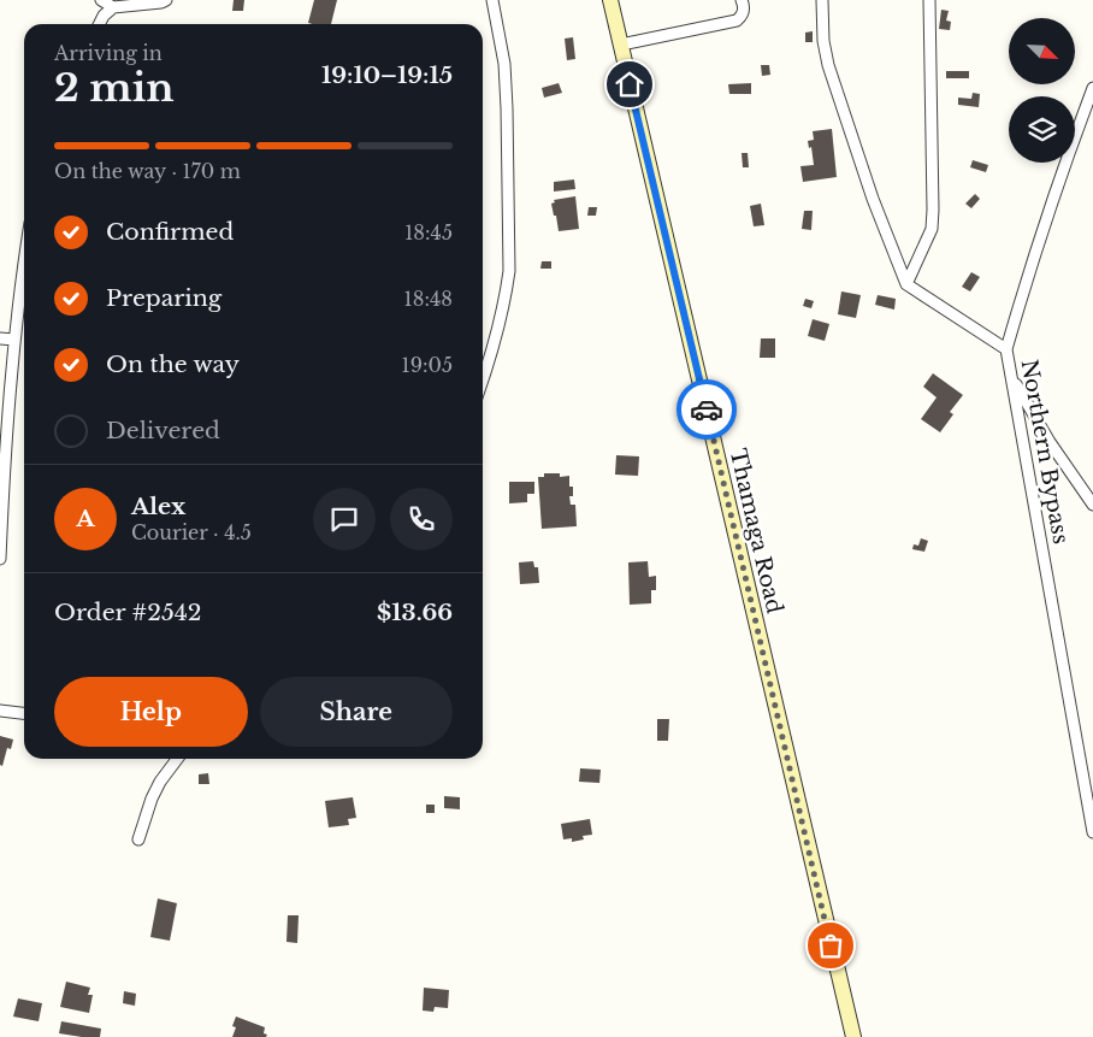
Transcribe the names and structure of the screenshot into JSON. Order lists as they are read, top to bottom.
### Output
{
  "streets": {
    "main road": ["Thamaga Road"],
    "street": ["Northern Bypass"]
  },
  "north": "bottom right",
  "page": {
    "heading": ["2 min", "Arriving in", "19:10–19:15"],
    "panel": [
      "Alex",
      "Courier · 4.5",
      "Order #2542",
      "$13.66"
    ],
    "bar": "On the way · 170 m",
    "list": [
      ["Confirmed", "18:45"],
      ["Preparing", "18:48"],
      ["On the way", "19:05"],
      "Delivered"
    ],
    "round": "A",
    "buttons": ["Help", "Share"]
  }
}
